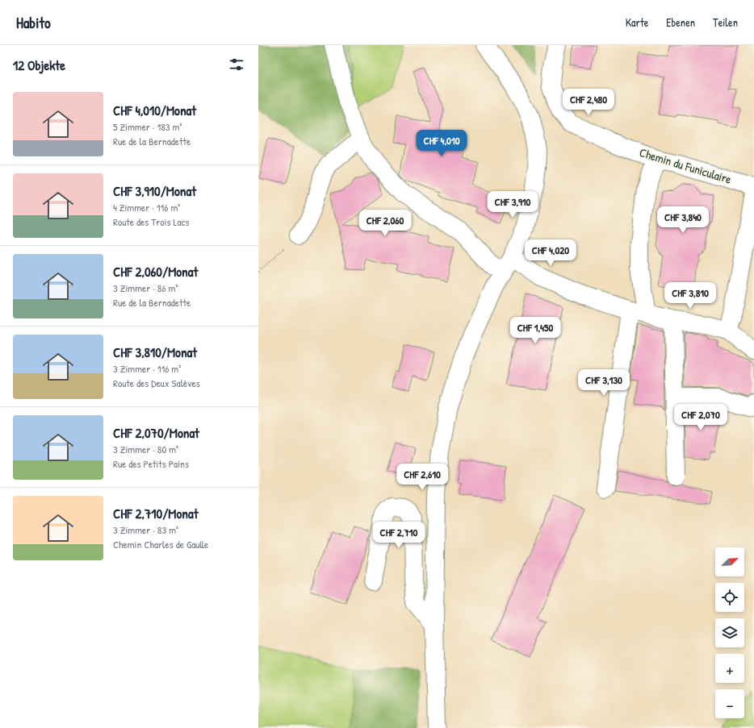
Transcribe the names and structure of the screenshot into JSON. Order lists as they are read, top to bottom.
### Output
{
  "streets": {
    "street": ["Chemin du Funiculaire"]
  },
  "north": "top right",
  "page": {
    "header": "Habito",
    "nav": ["Karte", "Ebenen", "Teilen"],
    "heading": "12 Objekte",
    "list": [
      {
        "name": "CHF 4,010/Monat",
        "note": "5 Zimmer · 183 m² · Rue de la Bernadette"
      },
      {
        "name": "CHF 3,910/Monat",
        "note": "4 Zimmer · 116 m² · Route des Trois Lacs"
      },
      {
        "name": "CHF 2,060/Monat",
        "note": "3 Zimmer · 86 m² · Rue de la Bernadette"
      },
      {
        "name": "CHF 3,810/Monat",
        "note": "3 Zimmer · 116 m² · Route des Deux Salèves"
      },
      {
        "name": "CHF 2,070/Monat",
        "note": "3 Zimmer · 80 m² · Rue des Petits Pains"
      },
      {
        "name": "CHF 2,710/Monat",
        "note": "3 Zimmer · 83 m² · Chemin Charles de Gaulle"
      }
    ],
    "price": [
      "CHF 2,480",
      "CHF 4,010",
      "CHF 3,910",
      "CHF 3,840",
      "CHF 2,060",
      "CHF 4,020",
      "CHF 3,810",
      "CHF 1,450",
      "CHF 3,130",
      "CHF 2,070",
      "CHF 2,610",
      "CHF 2,710"
    ],
    "map_buttons": ["+", "−"]
  }
}
